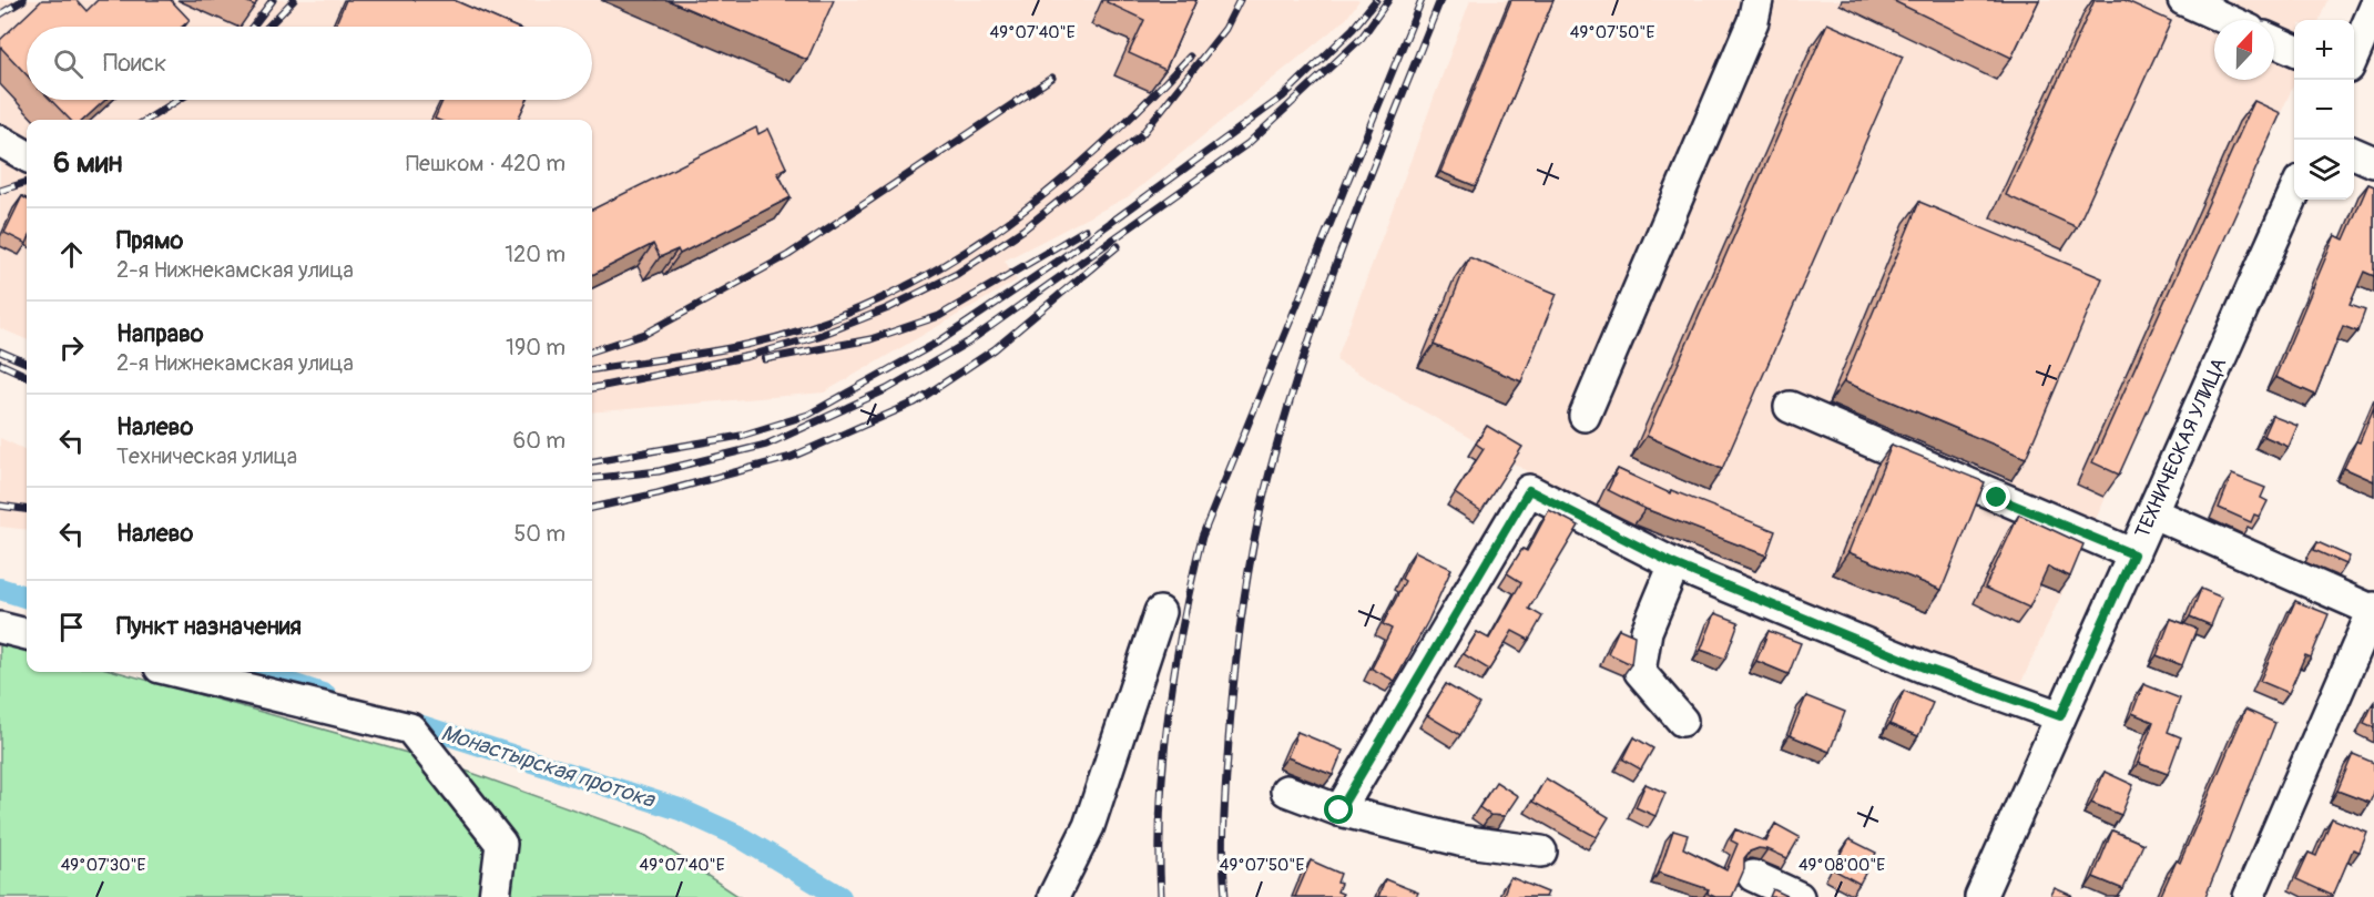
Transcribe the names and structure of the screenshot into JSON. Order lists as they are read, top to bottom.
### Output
{
  "streets": {
    "street": ["ТЕХНИЧЕСКАЯ УЛИЦА"]
  },
  "water": ["Монастырская протока"],
  "north": "top",
  "page": {
    "map_buttons": ["+", "−"],
    "search": "Поиск",
    "heading": ["6 мин", "Пешком · 420 m"],
    "list": [
      ["Прямо", "2-я Нижнекамская улица", "120 m"],
      ["Направо", "2-я Нижнекамская улица", "190 m"],
      ["Налево", "Техническая улица", "60 m"],
      ["Налево", "50 m"],
      "Пункт назначения"
    ]
  },
  "coordinates": [
    "49°07'40\"E",
    "49°07'50\"E",
    "49°07'30\"E",
    "49°08'00\"E"
  ]
}
